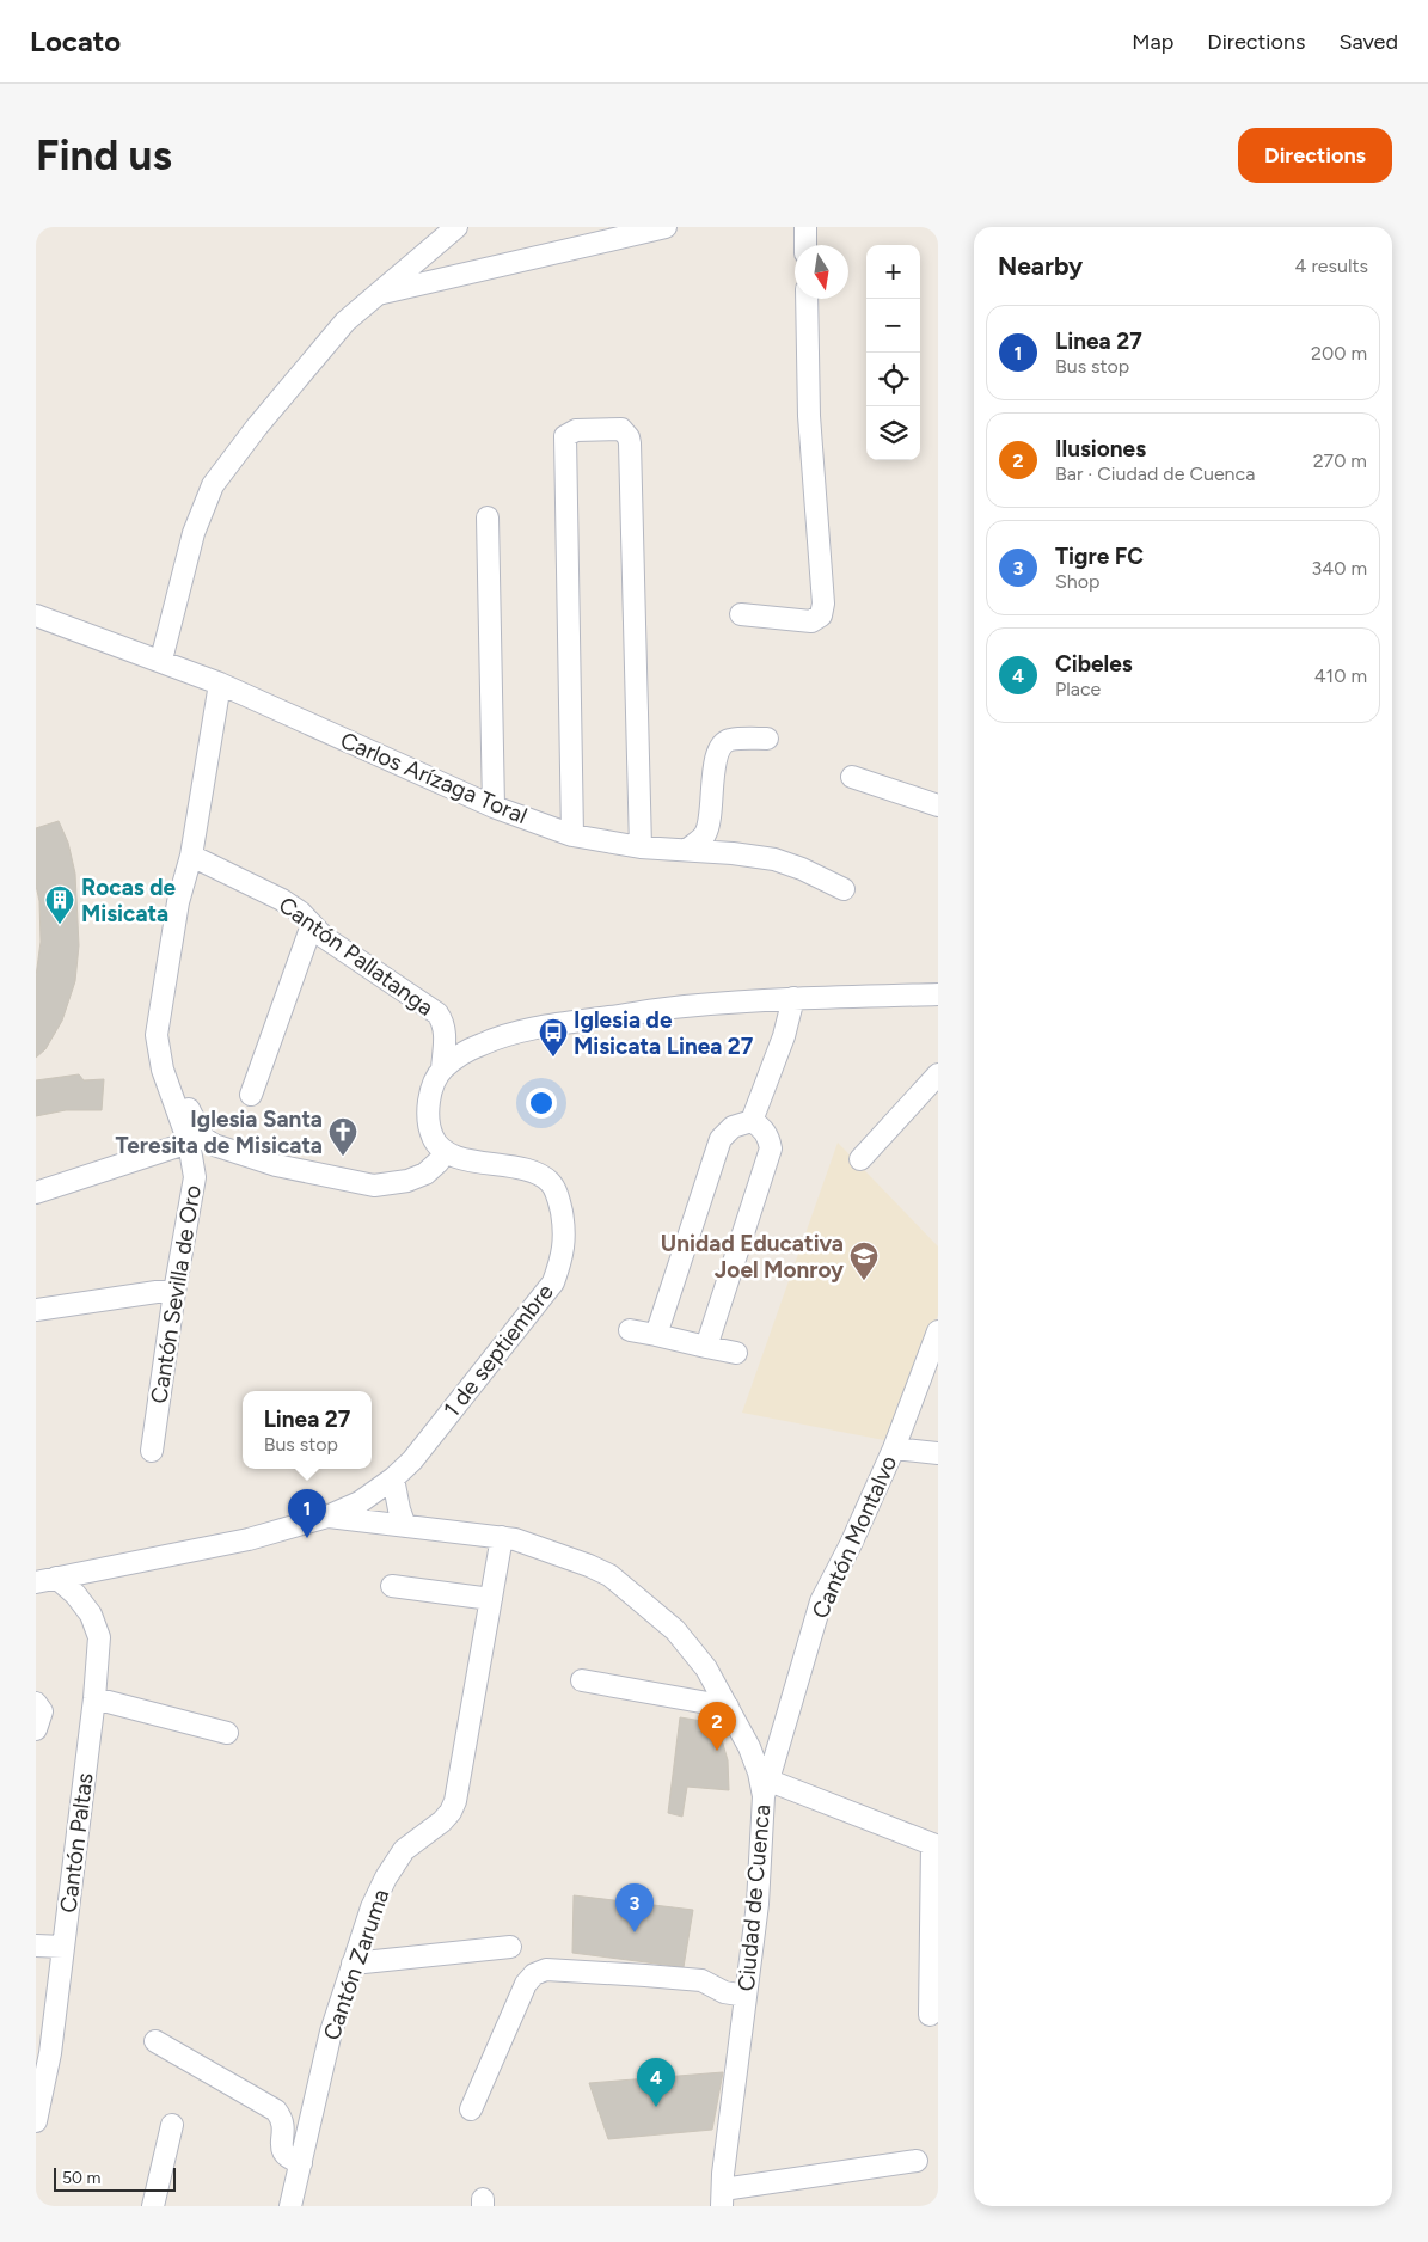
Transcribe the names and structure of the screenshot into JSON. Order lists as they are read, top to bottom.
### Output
{
  "streets": {
    "street": [
      "Carlos Arízaga Toral",
      "Cantón Pallatanga",
      "Cantón Sevilla de Oro",
      "1 de septiembre",
      "Cantón Montalvo",
      "Cantón Paltas",
      "Ciudad de Cuenca",
      "Cantón Zaruma"
    ]
  },
  "crossings": [
    ["Carlos Arízaga Toral", "Cantón Sevilla de Oro"],
    ["Cantón Pallatanga", "Cantón Sevilla de Oro"],
    ["1 de septiembre", "Cantón Paltas"],
    ["1 de septiembre", "Ciudad de Cuenca"],
    ["Cantón Montalvo", "Ciudad de Cuenca"],
    ["Ciudad de Cuenca", "Cantón Zaruma"]
  ],
  "places": {
    "building": ["Rocas de Misicata"],
    "bus stop": ["Iglesia de Misicata Linea 27"],
    "church": ["Iglesia Santa Teresita de Misicata"],
    "school or university": ["Unidad Educativa Joel Monroy"]
  },
  "scale_bar": "50 m",
  "north": "bottom",
  "page": {
    "header": "Locato",
    "nav": ["Map", "Directions", "Saved"],
    "buttons": "Directions",
    "title": "Find us",
    "heading": ["Nearby", "4 results"],
    "map_buttons": ["+", "−"],
    "list": [
      {
        "mark": "1",
        "name": "Linea 27",
        "note": "Bus stop",
        "value": "200 m"
      },
      {
        "mark": "2",
        "name": "Ilusiones",
        "note": "Bar · Ciudad de Cuenca",
        "value": "270 m"
      },
      {
        "mark": "3",
        "name": "Tigre FC",
        "note": "Shop",
        "value": "340 m"
      },
      {
        "mark": "4",
        "name": "Cibeles",
        "note": "Place",
        "value": "410 m"
      }
    ],
    "popup": ["Linea 27", "Bus stop"],
    "pins": [
      "1",
      "2",
      "3",
      "4"
    ],
    "scale": "50 m"
  }
}
